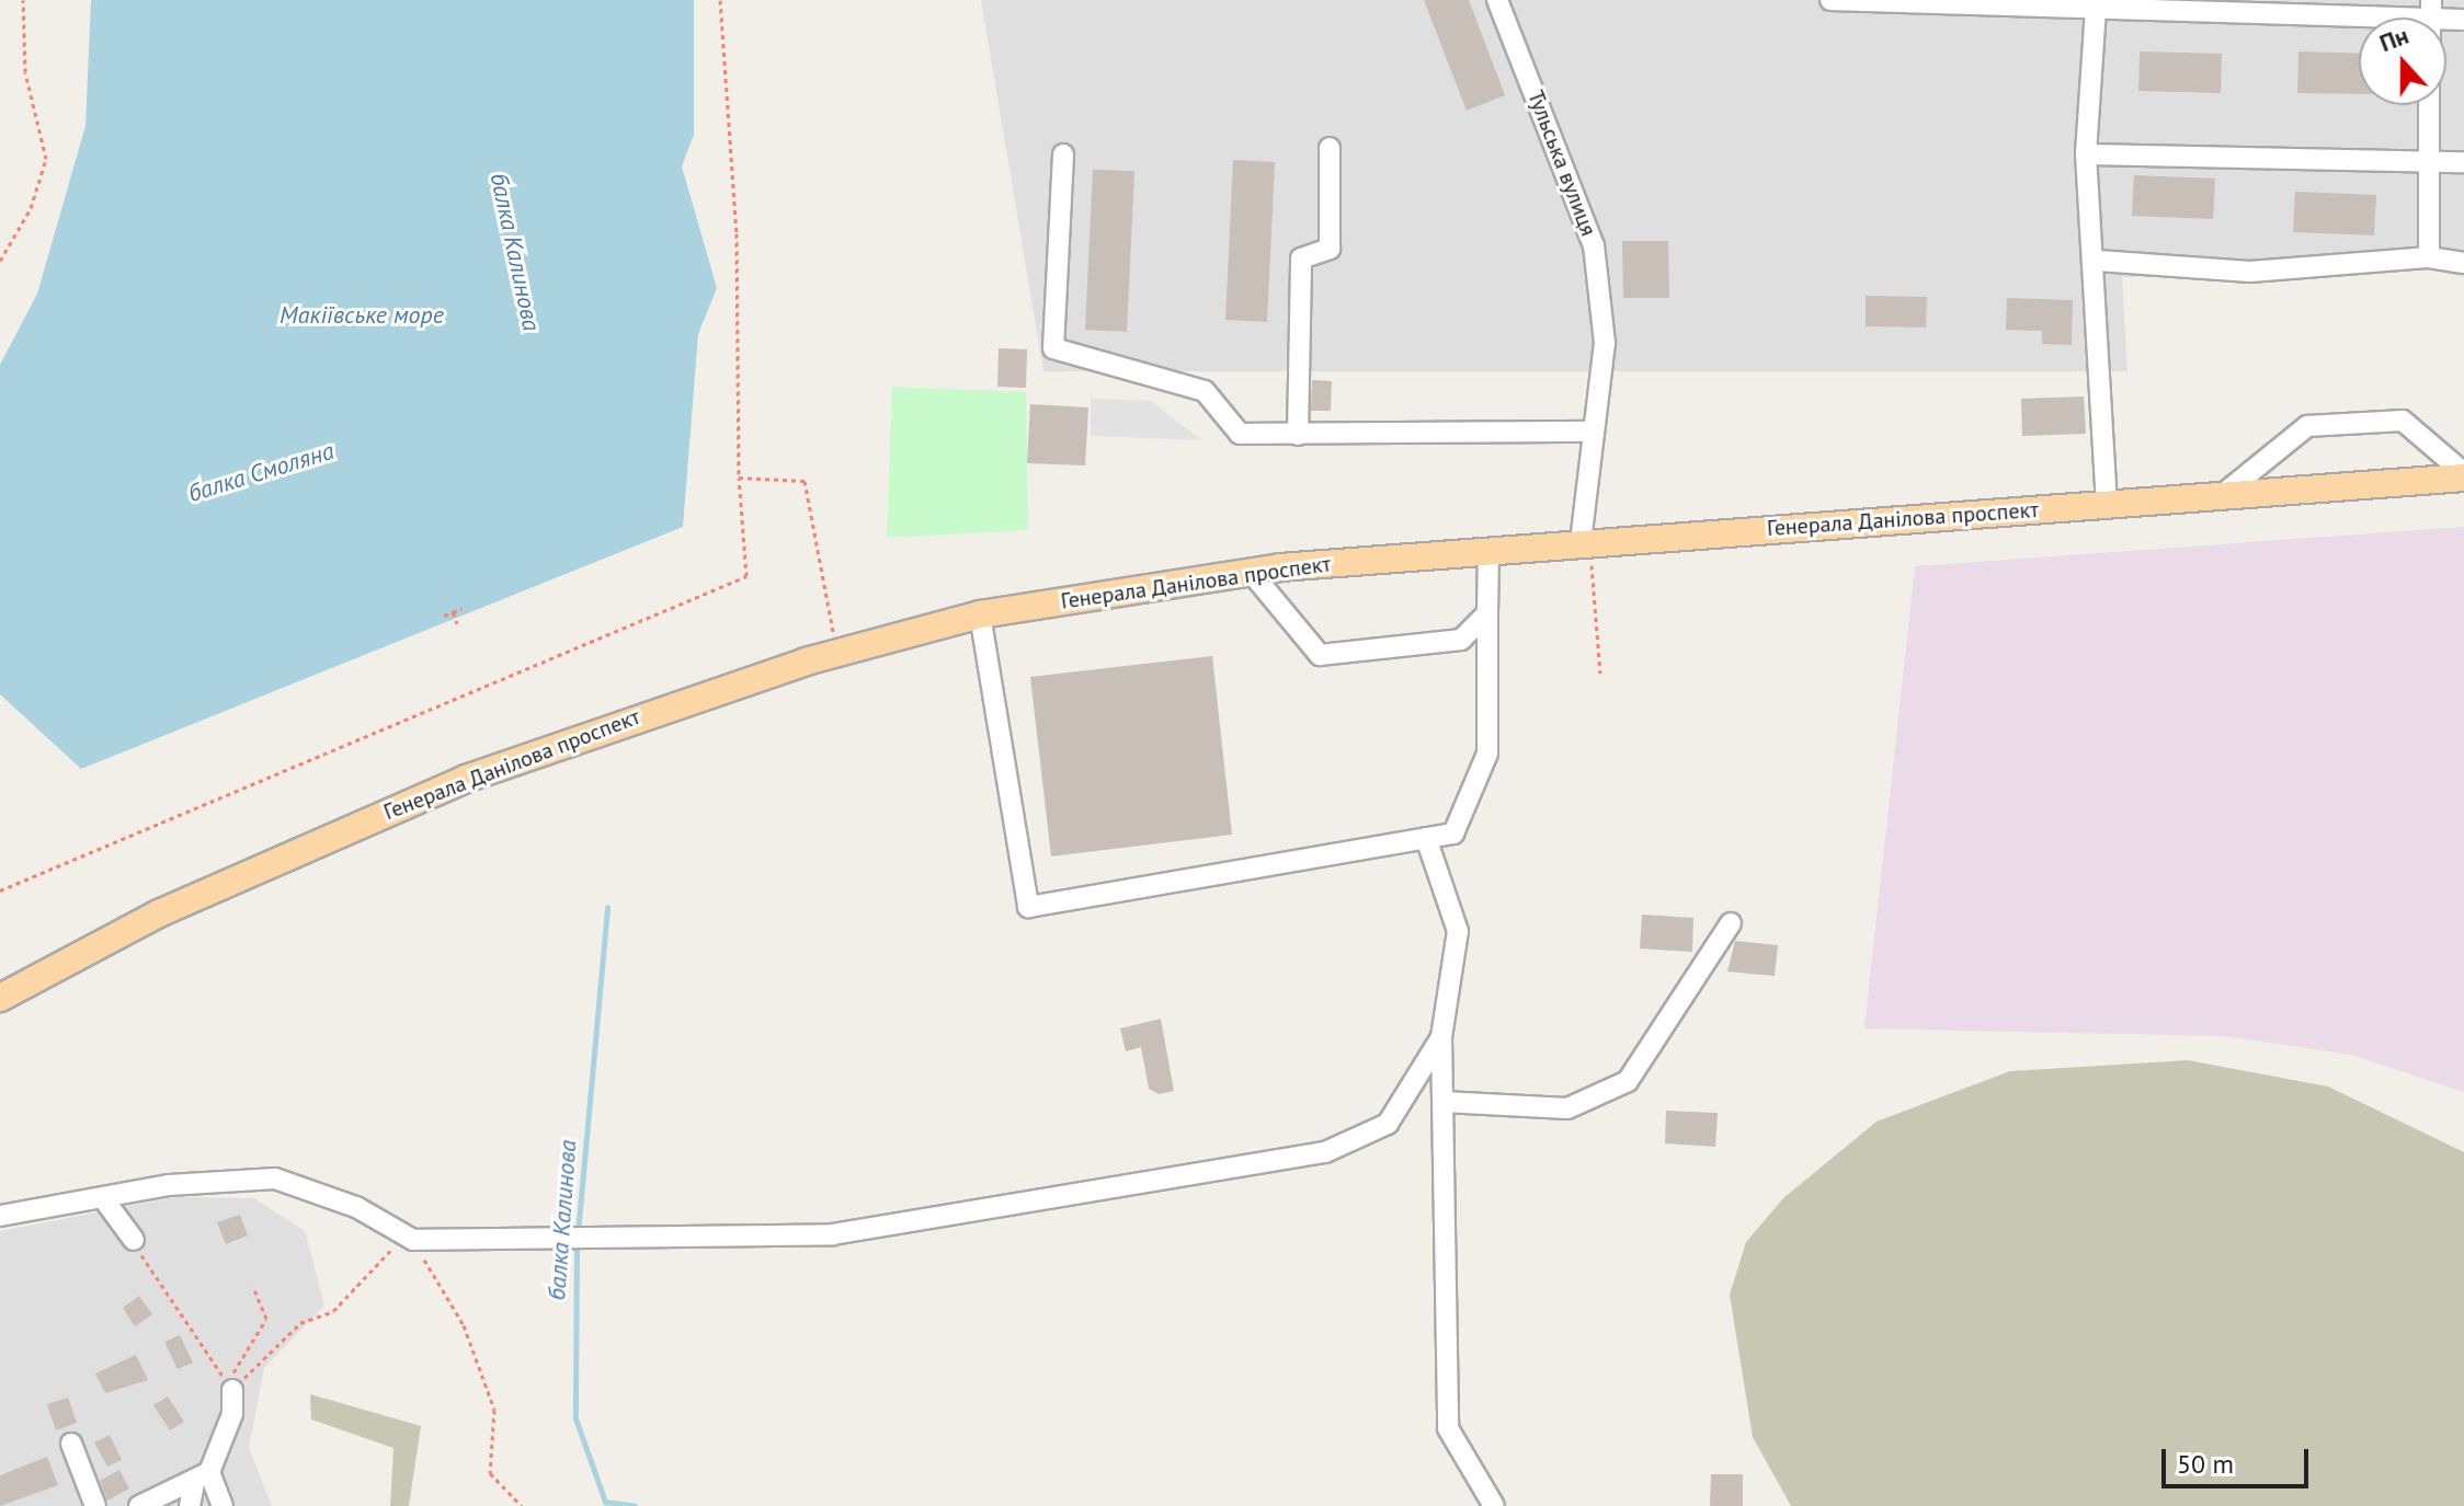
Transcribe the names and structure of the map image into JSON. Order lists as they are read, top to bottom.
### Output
{
  "streets": {
    "main road": ["Генерала Данілова проспект"],
    "street": ["Тульська вулиця"]
  },
  "crossings": [
    ["Тульська вулиця", "Генерала Данілова проспект"]
  ],
  "water": ["балка Калинова", "Макіївське море", "балка Смоляна"],
  "scale_bar": "50 m",
  "north": "top"
}
